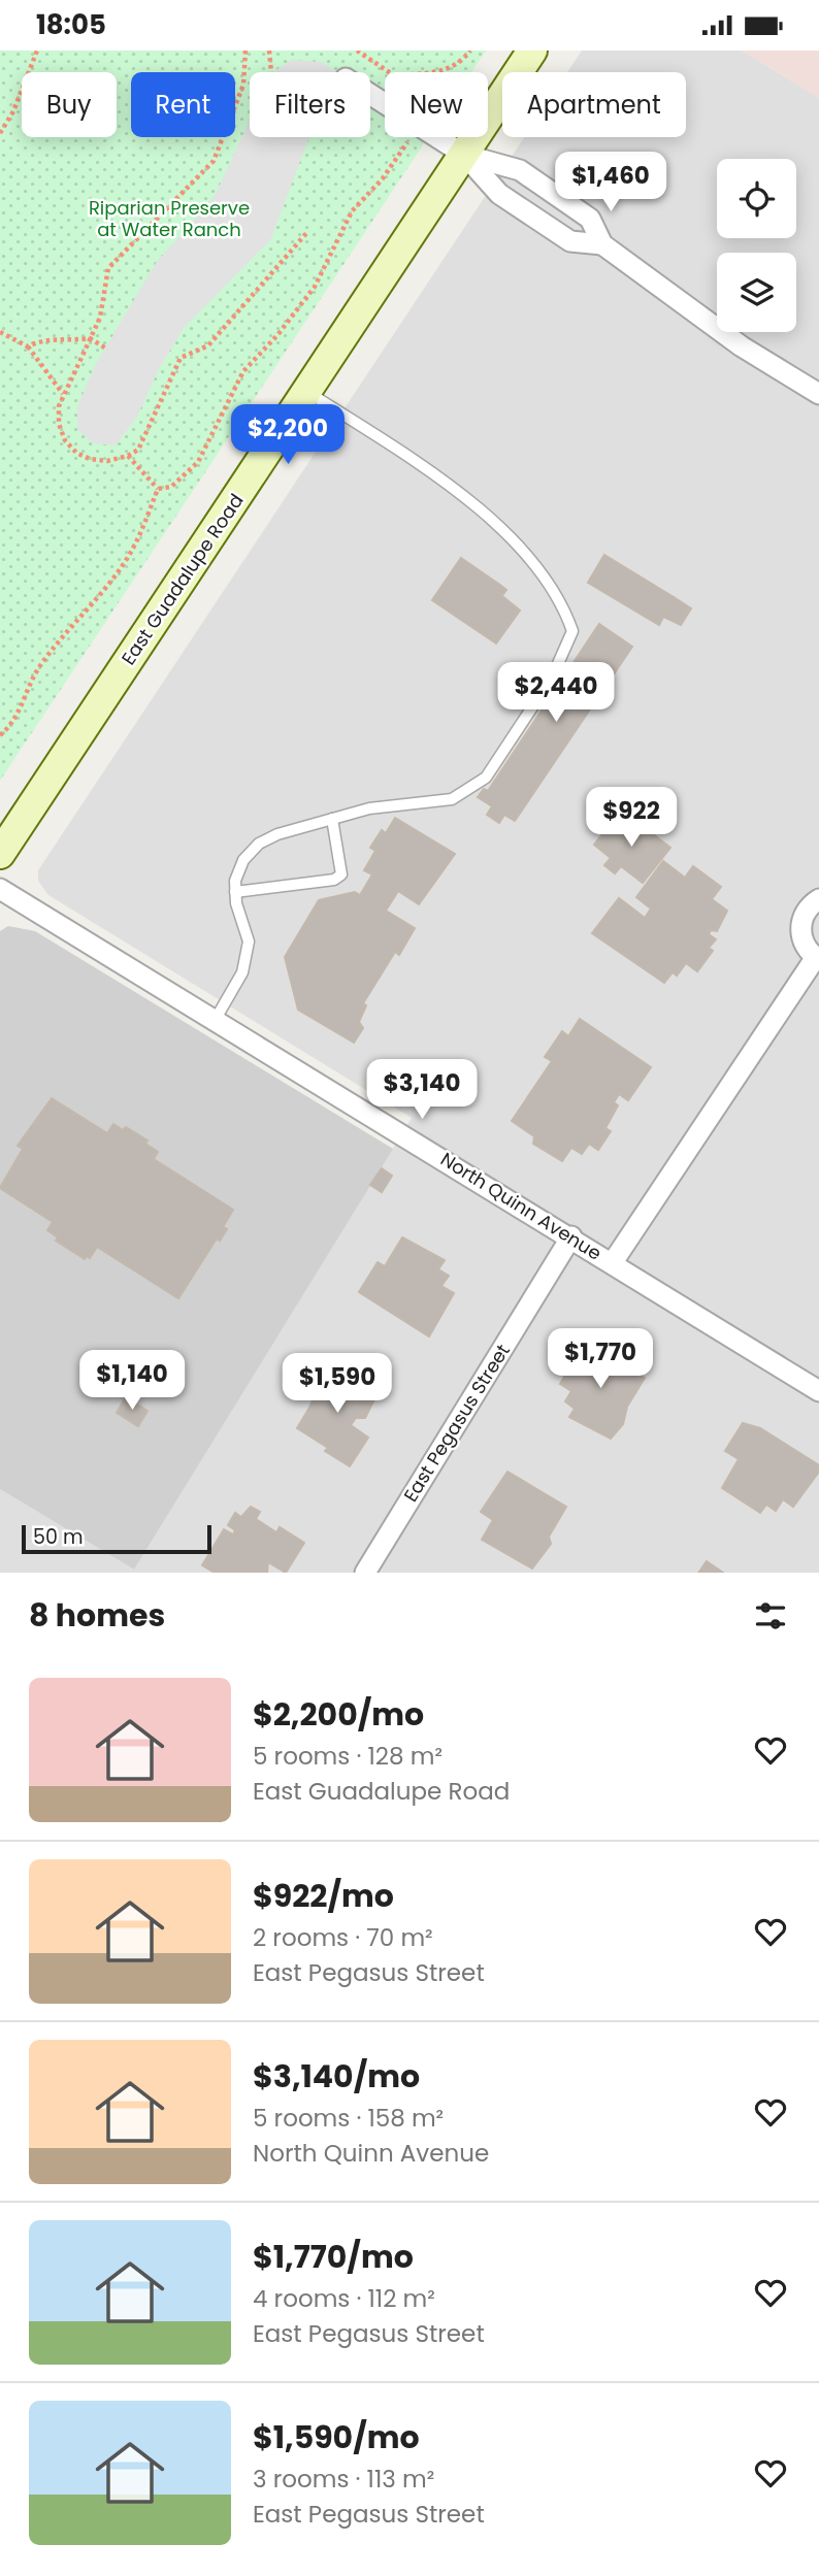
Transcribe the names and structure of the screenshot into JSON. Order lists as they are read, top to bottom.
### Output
{
  "streets": {
    "main road": ["East Guadalupe Road"],
    "street": ["North Quinn Avenue", "East Pegasus Street"]
  },
  "crossings": [
    ["North Quinn Avenue", "East Pegasus Street"]
  ],
  "parks": ["Riparian Preserve at Water Ranch"],
  "scale_bar": "50 m",
  "page": {
    "status": "18:05",
    "chip": [
      "Buy",
      "Rent",
      "Filters",
      "New",
      "Apartment"
    ],
    "price": [
      "$1,460",
      "$2,200",
      "$2,440",
      "$922",
      "$3,140",
      "$1,770",
      "$1,140",
      "$1,590"
    ],
    "scale": "50 m",
    "heading": "8 homes",
    "list": [
      {
        "name": "$2,200/mo",
        "note": "5 rooms · 128 m² · East Guadalupe Road"
      },
      {
        "name": "$922/mo",
        "note": "2 rooms · 70 m² · East Pegasus Street"
      },
      {
        "name": "$3,140/mo",
        "note": "5 rooms · 158 m² · North Quinn Avenue"
      },
      {
        "name": "$1,770/mo",
        "note": "4 rooms · 112 m² · East Pegasus Street"
      },
      {
        "name": "$1,590/mo",
        "note": "3 rooms · 113 m² · East Pegasus Street"
      }
    ]
  }
}
